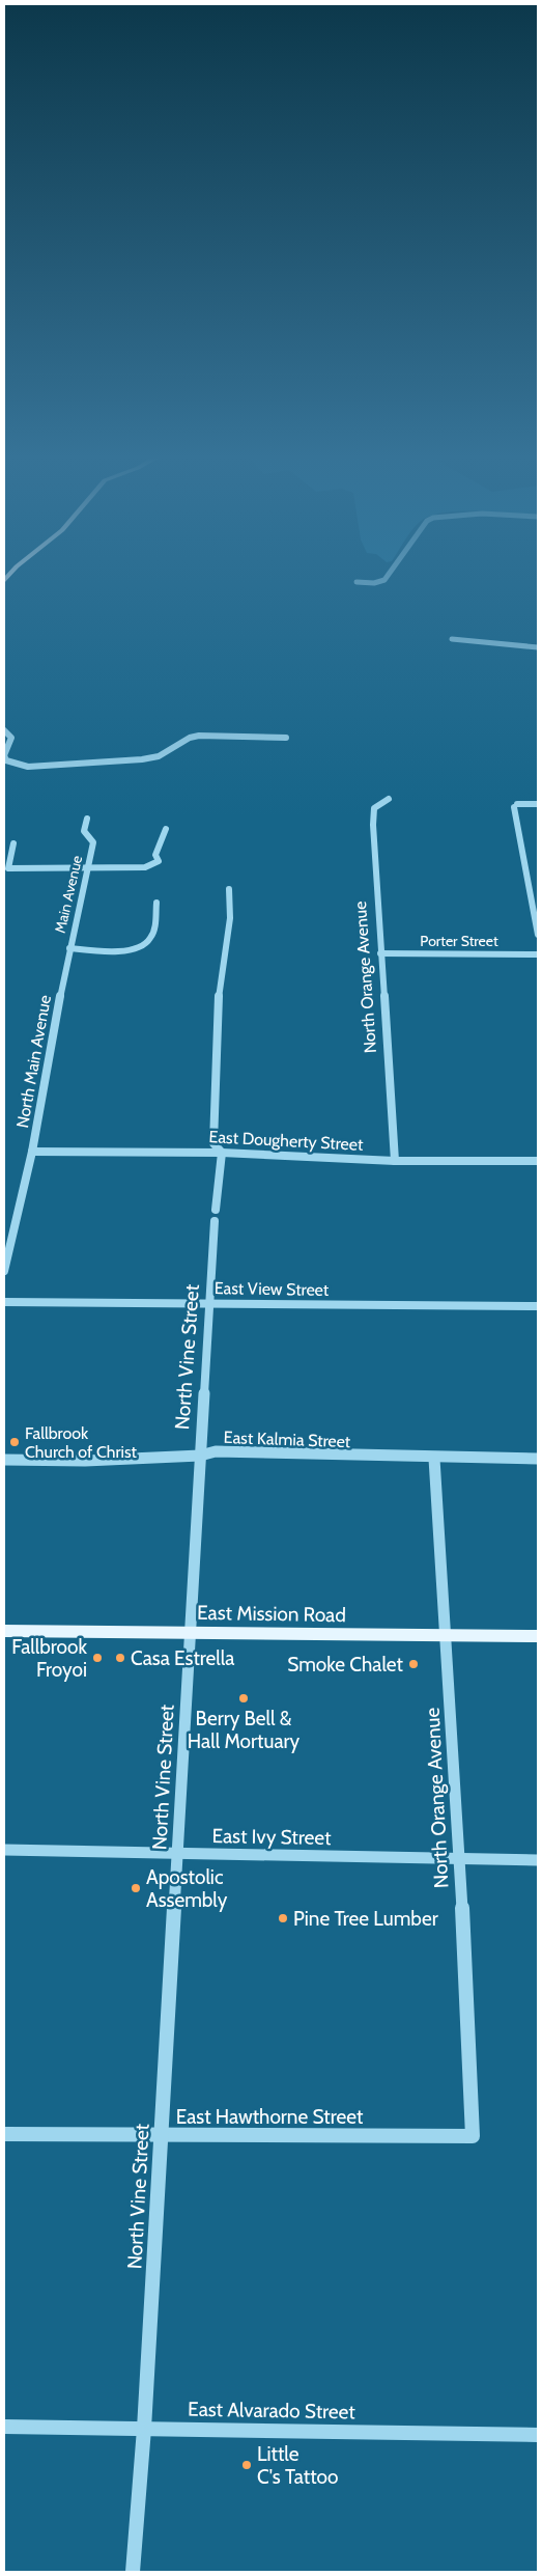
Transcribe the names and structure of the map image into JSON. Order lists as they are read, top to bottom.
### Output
{
  "streets": {
    "main road": ["East Mission Road"],
    "street": [
      "Main Avenue",
      "Porter Street",
      "North Orange Avenue",
      "North Main Avenue",
      "East Dougherty Street",
      "East View Street",
      "North Vine Street",
      "East Kalmia Street",
      "East Ivy Street",
      "East Hawthorne Street",
      "East Alvarado Street"
    ]
  },
  "crossings": [
    ["Main Avenue", "North Main Avenue"],
    ["Porter Street", "North Orange Avenue"],
    ["North Orange Avenue", "East Dougherty Street"],
    ["North Orange Avenue", "East Kalmia Street"],
    ["North Orange Avenue", "East Mission Road"],
    ["North Orange Avenue", "East Ivy Street"],
    ["North Orange Avenue", "East Hawthorne Street"],
    ["North Main Avenue", "East Dougherty Street"],
    ["East View Street", "North Vine Street"],
    ["North Vine Street", "East Kalmia Street"],
    ["North Vine Street", "East Mission Road"],
    ["North Vine Street", "East Ivy Street"],
    ["North Vine Street", "East Hawthorne Street"],
    ["North Vine Street", "East Alvarado Street"]
  ],
  "places": [
    "Fallbrook Church of Christ",
    "Fallbrook Froyoi",
    "Casa Estrella",
    "Smoke Chalet",
    "Berry Bell & Hall Mortuary",
    "Apostolic Assembly",
    "Pine Tree Lumber",
    "Little C's Tattoo"
  ]
}
